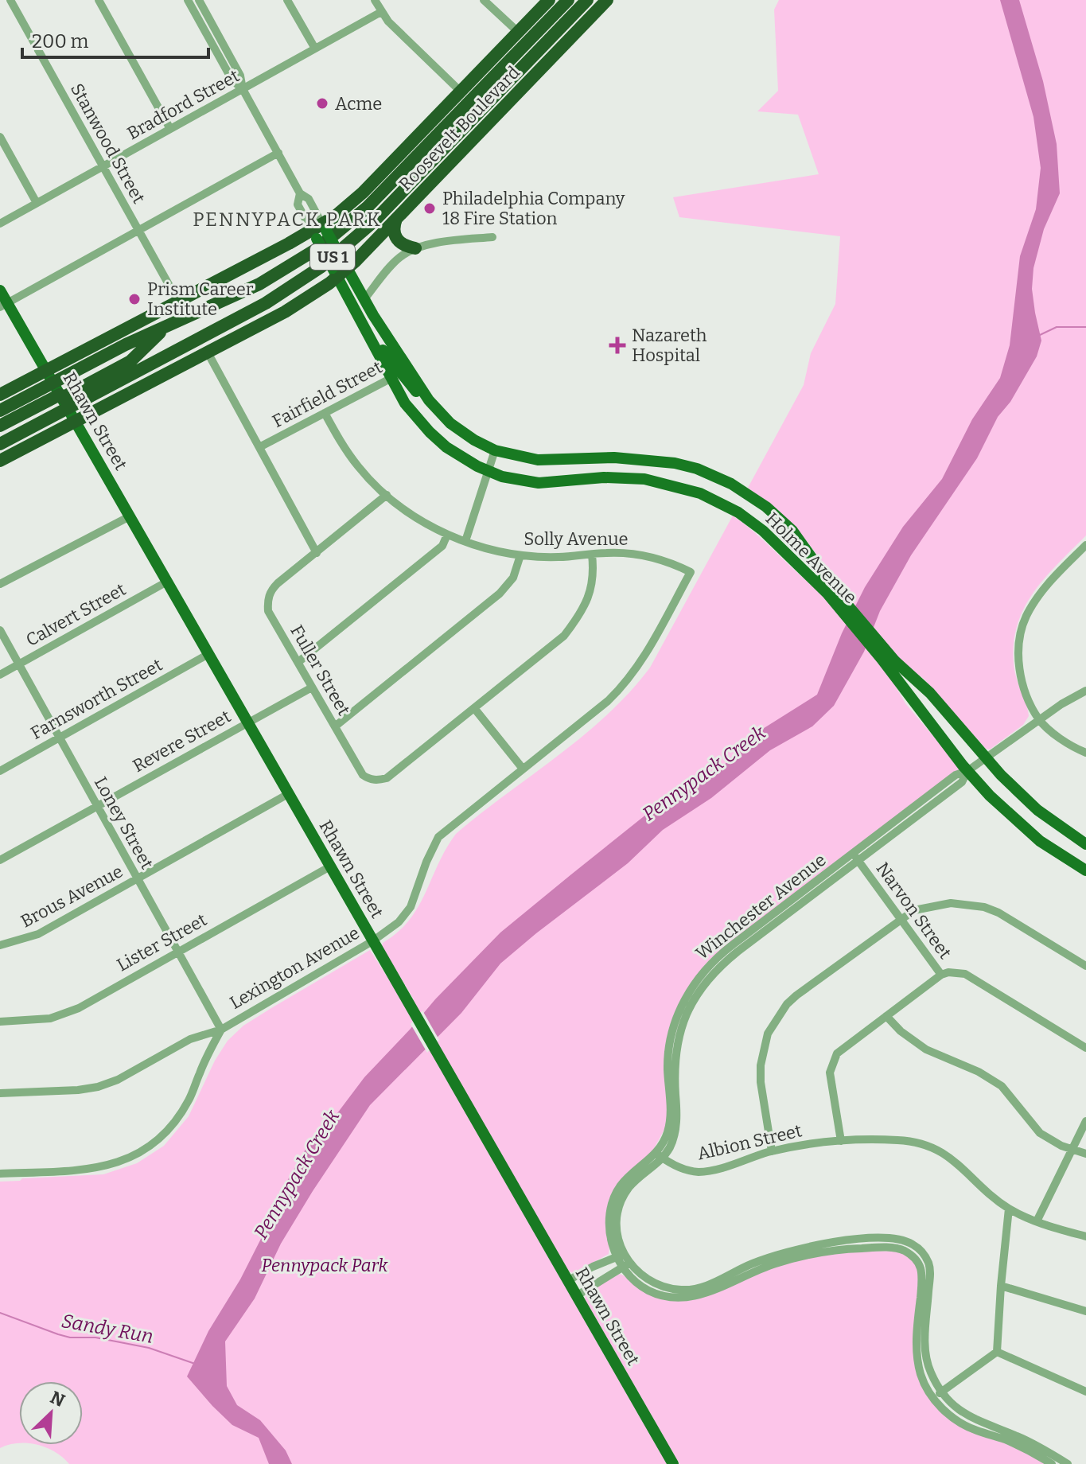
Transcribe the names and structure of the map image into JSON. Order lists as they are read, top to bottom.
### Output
{
  "streets": {
    "highway": ["Roosevelt Boulevard", "US 1"],
    "main road": ["Rhawn Street", "Holme Avenue"],
    "street": [
      "Bradford Street",
      "Stanwood Street",
      "Fairfield Street",
      "Solly Avenue",
      "Calvert Street",
      "Fuller Street",
      "Farnsworth Street",
      "Revere Street",
      "Loney Street",
      "Brous Avenue",
      "Winchester Avenue",
      "Narvon Street",
      "Lister Street",
      "Lexington Avenue",
      "Albion Street"
    ]
  },
  "crossings": [
    ["Bradford Street", "Stanwood Street"],
    ["Roosevelt Boulevard", "Stanwood Street"],
    ["Roosevelt Boulevard", "Rhawn Street"],
    ["Roosevelt Boulevard", "Holme Avenue"],
    ["Fairfield Street", "Solly Avenue"],
    ["Fairfield Street", "Holme Avenue"],
    ["Rhawn Street", "Calvert Street"],
    ["Rhawn Street", "Farnsworth Street"],
    ["Rhawn Street", "Revere Street"],
    ["Rhawn Street", "Brous Avenue"],
    ["Rhawn Street", "Lister Street"],
    ["Rhawn Street", "Lexington Avenue"],
    ["Solly Avenue", "Lexington Avenue"],
    ["Holme Avenue", "Winchester Avenue"],
    ["Calvert Street", "Loney Street"],
    ["Fuller Street", "Revere Street"],
    ["Farnsworth Street", "Loney Street"],
    ["Revere Street", "Loney Street"],
    ["Loney Street", "Brous Avenue"],
    ["Loney Street", "Lister Street"],
    ["Loney Street", "Lexington Avenue"],
    ["Winchester Avenue", "Narvon Street"],
    ["Winchester Avenue", "Albion Street"]
  ],
  "districts": ["PENNYPACK PARK"],
  "water": ["Pennypack Creek", "Sandy Run"],
  "parks": ["Pennypack Park"],
  "places": {
    "other": ["Acme", "Philadelphia Company 18 Fire Station", "Prism Career Institute"],
    "health": ["Nazareth Hospital"]
  },
  "scale_bar": "200 m",
  "north": "top right"
}
